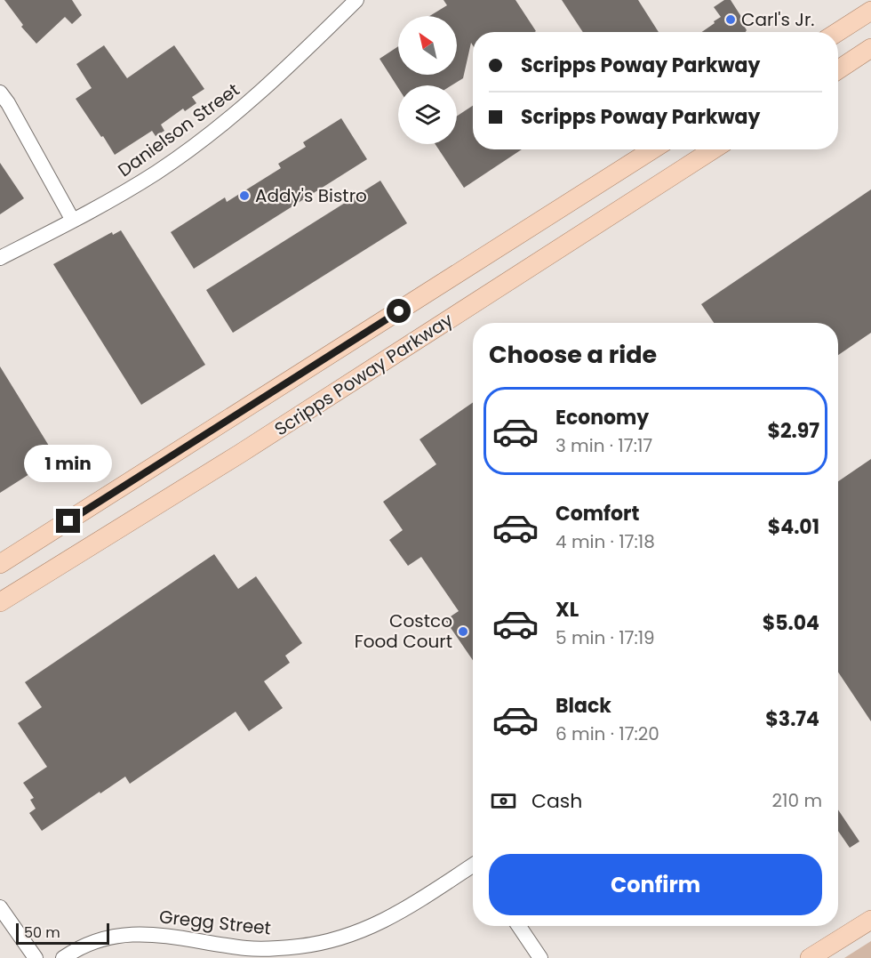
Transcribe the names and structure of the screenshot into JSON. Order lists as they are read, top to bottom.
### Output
{
  "streets": {
    "main road": ["Scripps Poway Parkway"],
    "street": ["Danielson Street", "Gregg Street"]
  },
  "places": ["Carl's Jr.", "Addy's Bistro", "Costco Food Court"],
  "scale_bar": "50 m",
  "north": "top left",
  "page": {
    "banner": ["Scripps Poway Parkway", "Scripps Poway Parkway"],
    "heading": "Choose a ride",
    "list": [
      {
        "name": "Economy",
        "note": "3 min · 17:17",
        "value": "$2.97"
      },
      {
        "name": "Comfort",
        "note": "4 min · 17:18",
        "value": "$4.01"
      },
      {
        "name": "XL",
        "note": "5 min · 17:19",
        "value": "$5.04"
      },
      {
        "name": "Black",
        "note": "6 min · 17:20",
        "value": "$3.74"
      }
    ],
    "bubble": "1 min",
    "pay": ["Cash", "210 m"],
    "buttons": "Confirm",
    "scale": "50 m"
  }
}
